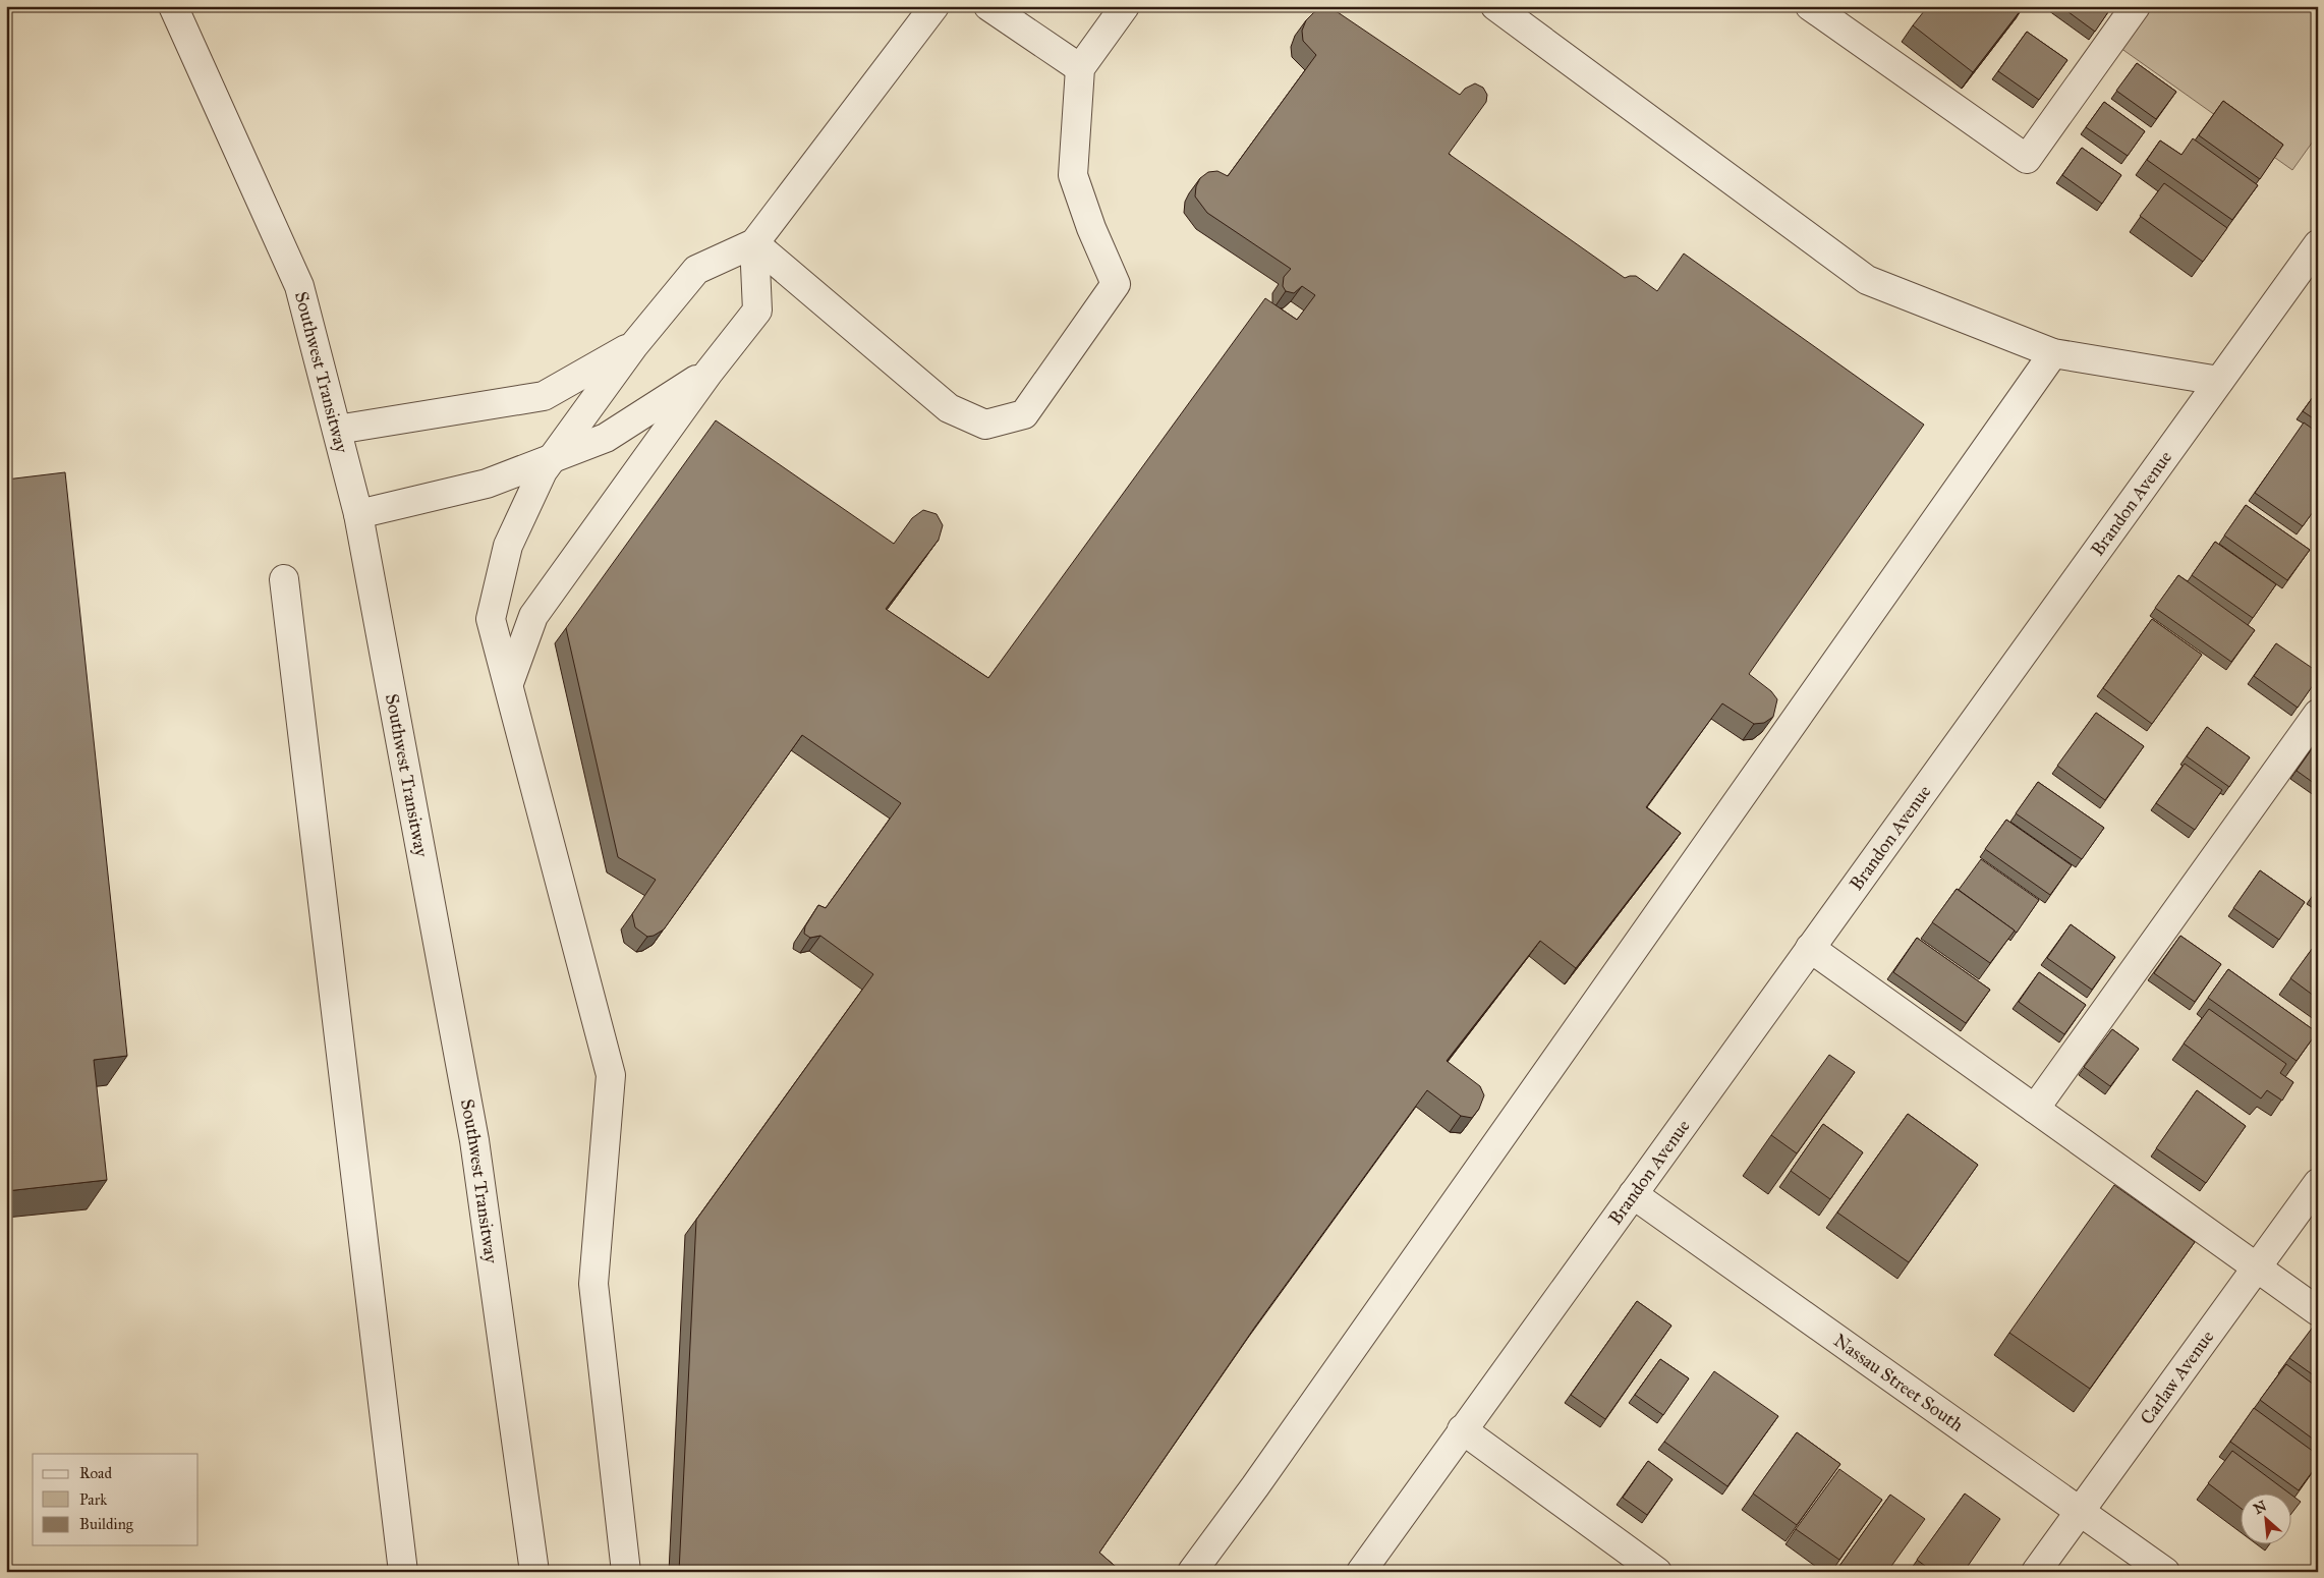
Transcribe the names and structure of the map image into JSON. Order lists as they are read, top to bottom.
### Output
{
  "streets": {
    "street": [
      "Southwest Transitway",
      "Brandon Avenue",
      "Carlaw Avenue",
      "Nassau Street South"
    ]
  },
  "crossings": [
    ["Brandon Avenue", "Nassau Street South"],
    ["Carlaw Avenue", "Nassau Street South"]
  ],
  "legend": ["Road", "Park", "Building"],
  "north": "top left"
}
